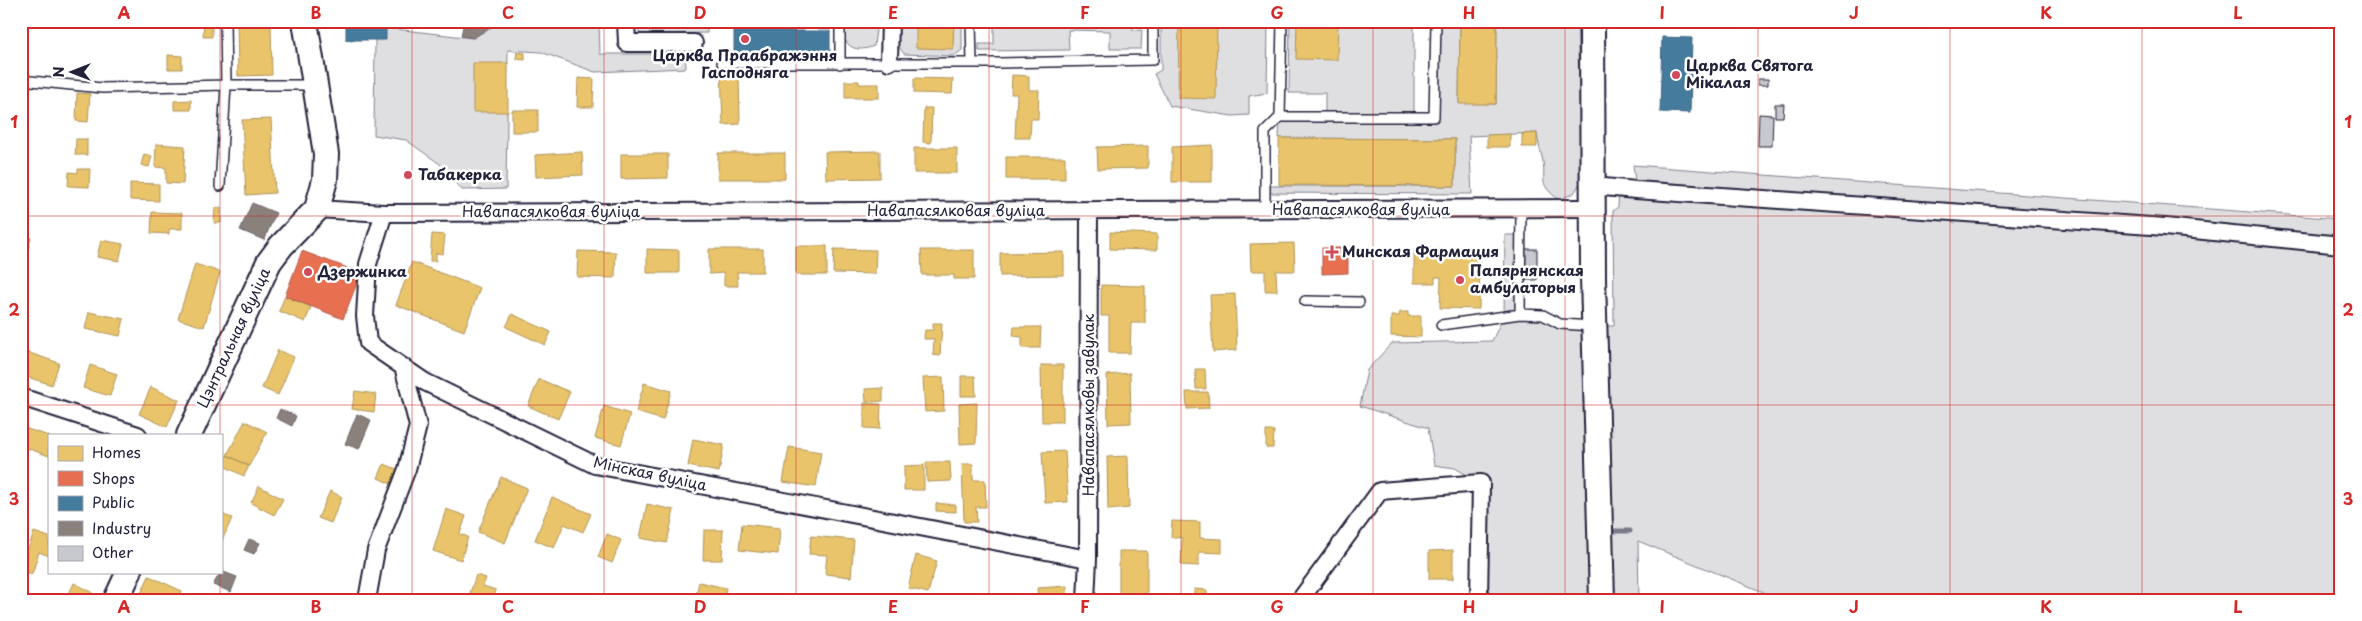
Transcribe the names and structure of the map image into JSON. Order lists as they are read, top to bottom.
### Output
{
  "streets": {
    "main road": ["Цэнтральная вуліца"],
    "street": ["Навапасялковая вуліца", "Навапасялковы завулак", "Мінская вуліца"]
  },
  "crossings": [
    ["Навапасялковая вуліца", "Цэнтральная вуліца"],
    ["Навапасялковая вуліца", "Навапасялковы завулак"],
    ["Навапасялковая вуліца", "Мінская вуліца"],
    ["Навапасялковы завулак", "Мінская вуліца"]
  ],
  "places": {
    "other": [
      "Царква Праабражэння Гасподняга",
      "Царква Святога Мікалая",
      "Табакерка",
      "Дзержинка",
      "Папярнянская амбулаторыя"
    ],
    "health": ["Минская Фармация"]
  },
  "legend": [
    "Homes",
    "Shops",
    "Public",
    "Industry",
    "Other"
  ],
  "north": "left",
  "grid": {
    "columns": [
      "A",
      "B",
      "C",
      "D",
      "E",
      "F",
      "G",
      "H",
      "I",
      "J",
      "K",
      "L"
    ],
    "rows": ["1", "2", "3"]
  }
}
